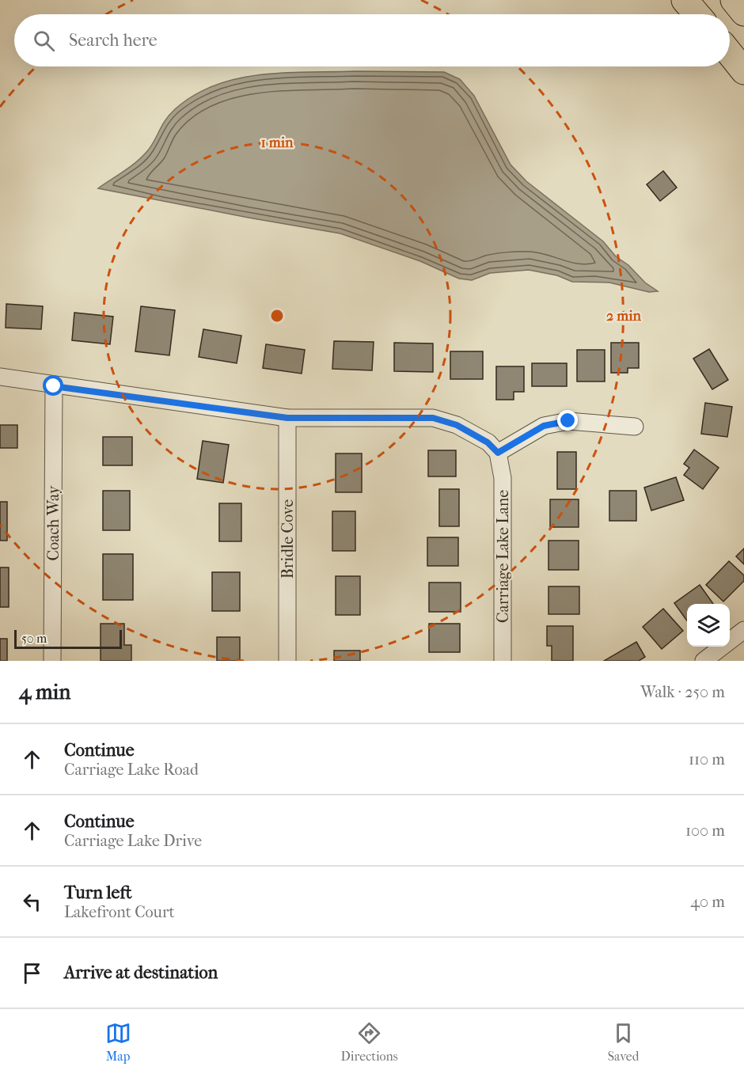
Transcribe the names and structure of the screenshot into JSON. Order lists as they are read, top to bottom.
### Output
{
  "streets": {
    "street": ["Coach Way", "Bridle Cove", "Carriage Lake Lane"]
  },
  "scale_bar": "50 m",
  "page": {
    "search": "Search here",
    "scale": "50 m",
    "heading": ["4 min", "Walk · 250 m"],
    "list": [
      ["Continue", "Carriage Lake Road", "110 m"],
      ["Continue", "Carriage Lake Drive", "100 m"],
      ["Turn left", "Lakefront Court", "40 m"],
      "Arrive at destination"
    ],
    "nav": ["Map", "Directions", "Saved"]
  },
  "rings": ["1 min", "2 min"]
}
